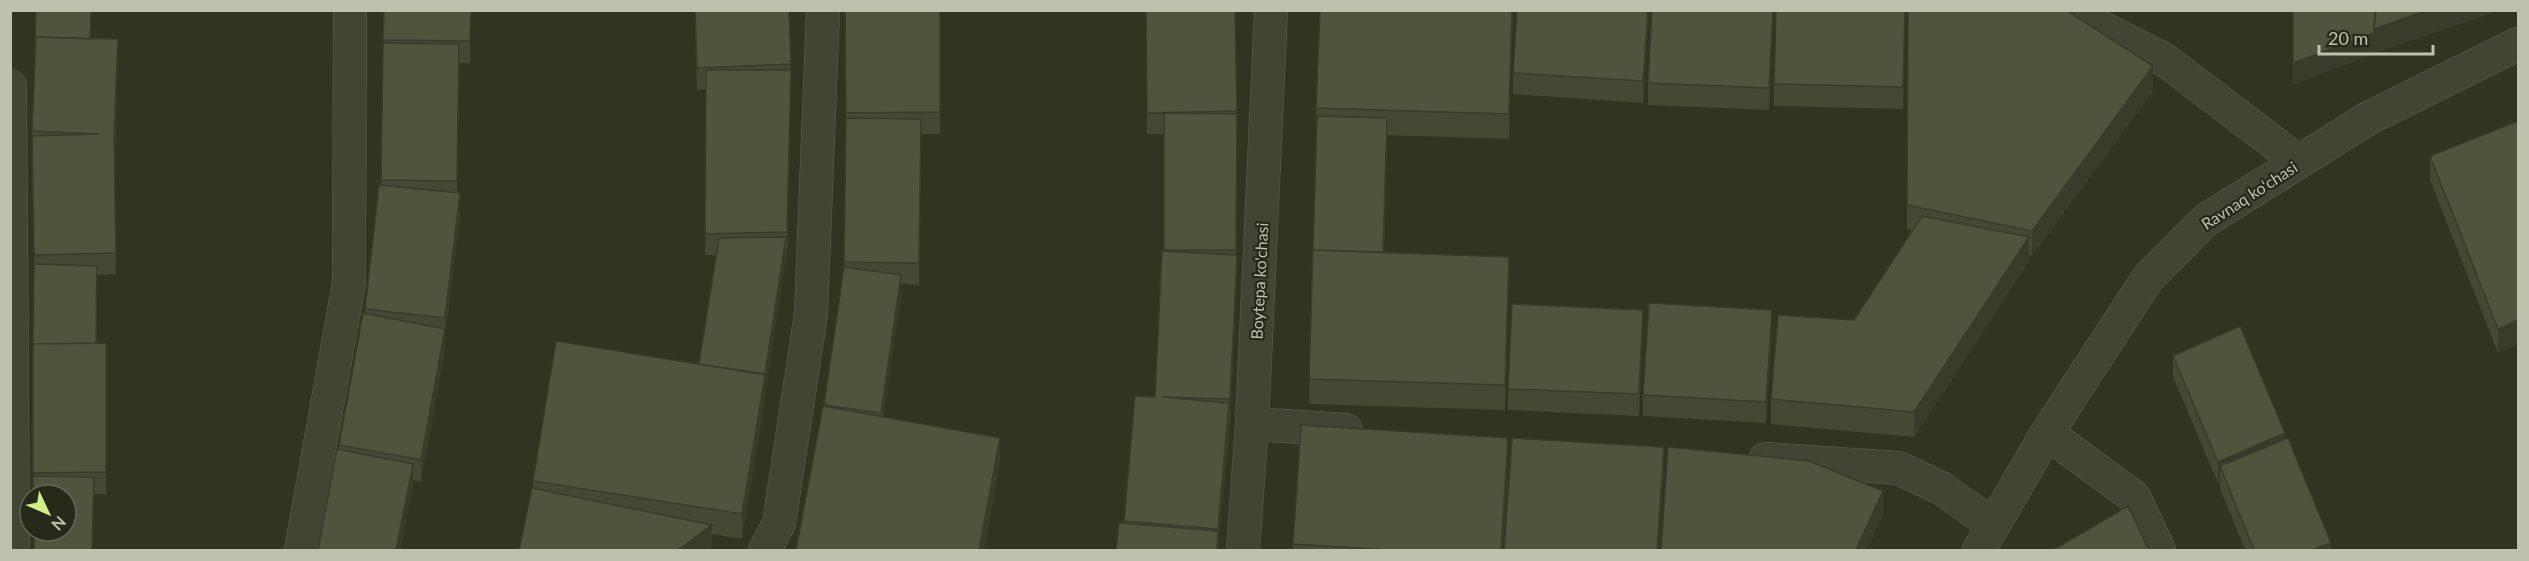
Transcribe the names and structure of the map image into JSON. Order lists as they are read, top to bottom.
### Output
{
  "streets": {
    "street": ["Ravnaq ko‘chasi", "Boytepa ko'chasi"]
  },
  "scale_bar": "20 m",
  "north": "bottom right"
}
